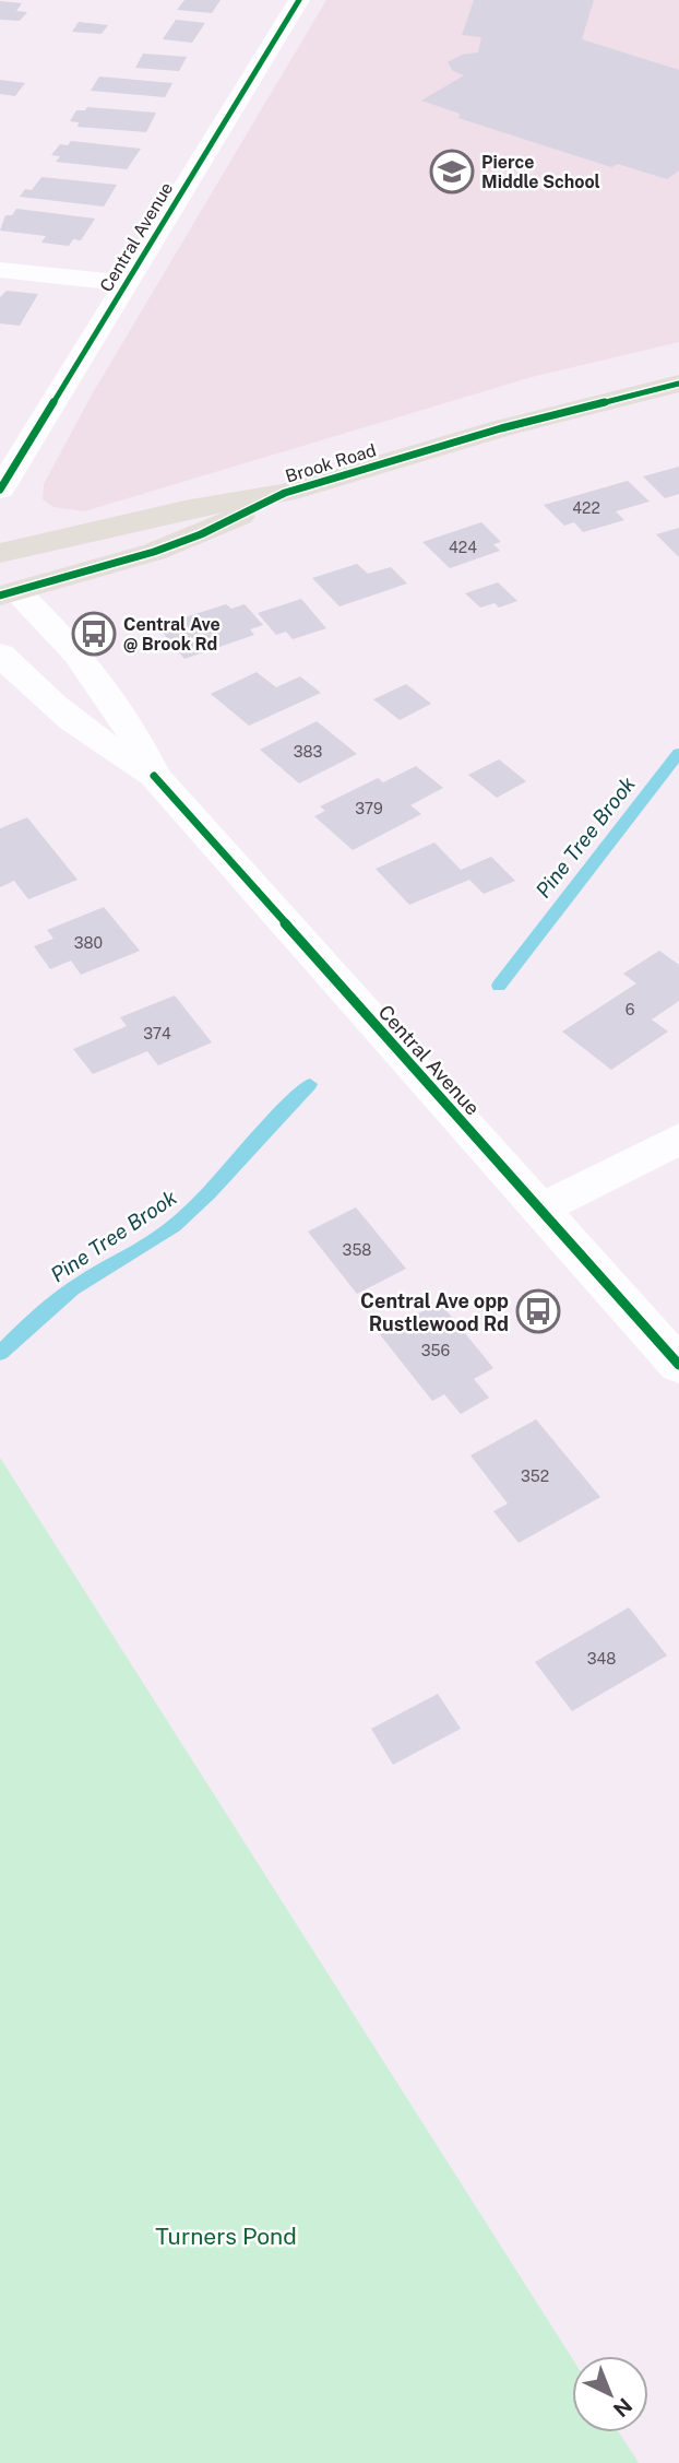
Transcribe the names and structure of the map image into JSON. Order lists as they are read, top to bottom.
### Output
{
  "streets": {
    "main road": ["Brook Road"],
    "street": ["Central Avenue"]
  },
  "crossings": [
    ["Central Avenue", "Brook Road"]
  ],
  "water": ["Pine Tree Brook"],
  "parks": ["Turners Pond"],
  "places": {
    "school or university": ["Pierce Middle School"],
    "bus stop": ["Central Ave @ Brook Rd", "Central Ave opp Rustlewood Rd"]
  },
  "house_numbers": [
    "422",
    "424",
    "383",
    "379",
    "380",
    "6",
    "374",
    "358",
    "356",
    "352",
    "348"
  ],
  "north": "bottom right"
}
